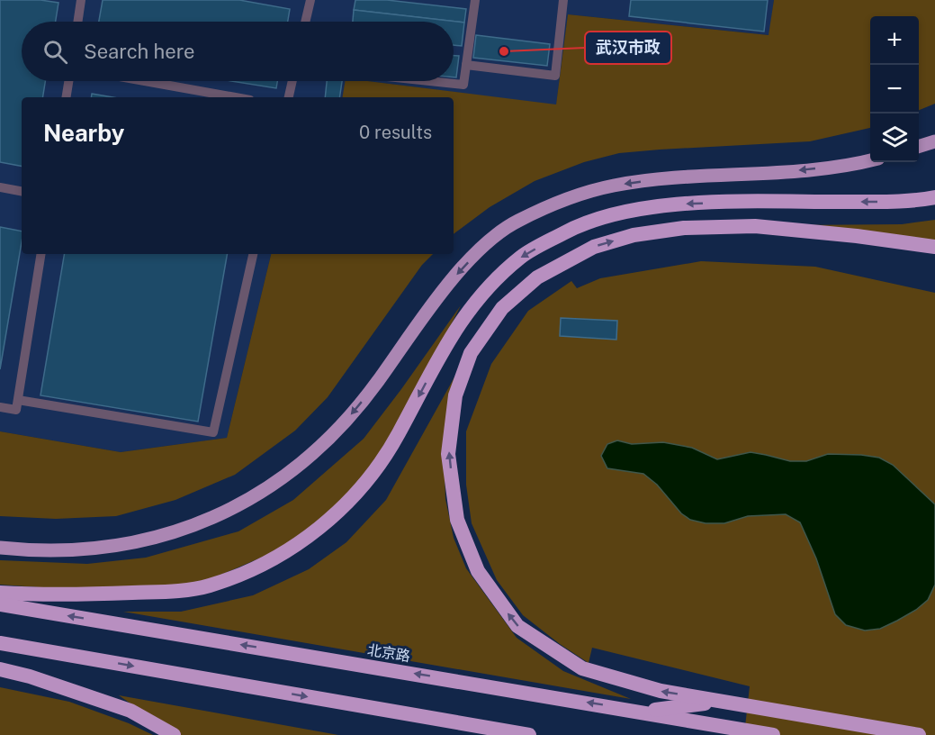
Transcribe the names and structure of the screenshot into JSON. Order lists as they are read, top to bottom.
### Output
{
  "streets": {
    "highway": ["北京路"]
  },
  "places": ["武汉市政"],
  "page": {
    "map_buttons": ["+", "−"],
    "search": "Search here",
    "heading": ["Nearby", "0 results"]
  }
}
